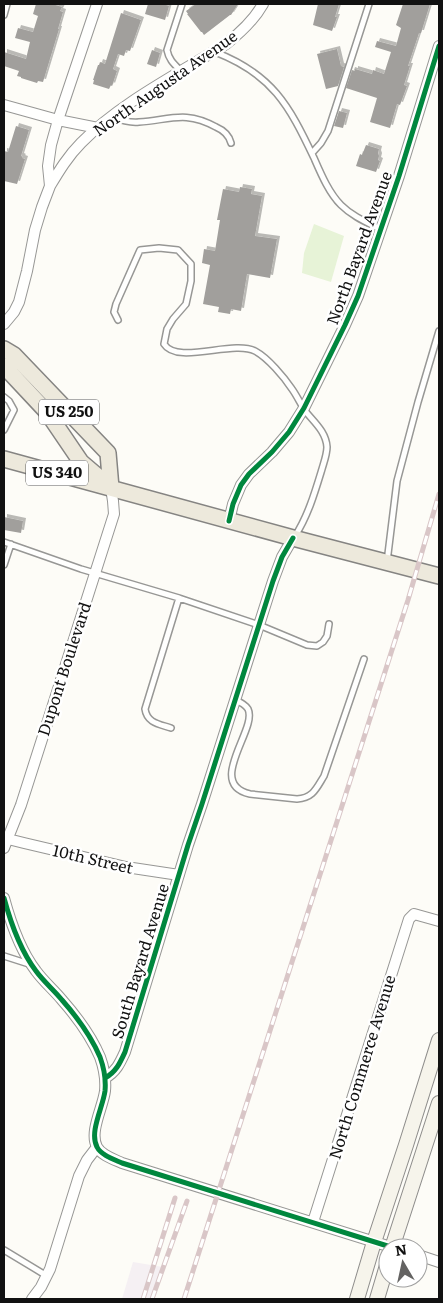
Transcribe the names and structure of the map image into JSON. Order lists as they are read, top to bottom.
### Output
{
  "streets": {
    "main road": ["US 250", "US 340"],
    "street": [
      "North Augusta Avenue",
      "North Bayard Avenue",
      "Dupont Boulevard",
      "10th Street",
      "South Bayard Avenue",
      "North Commerce Avenue"
    ]
  },
  "crossings": [
    ["North Bayard Avenue", "US 250"],
    ["US 250", "US 340"],
    ["US 250", "Dupont Boulevard"],
    ["US 250", "South Bayard Avenue"],
    ["US 340", "Dupont Boulevard"],
    ["Dupont Boulevard", "10th Street"],
    ["10th Street", "South Bayard Avenue"]
  ],
  "north": "top"
}
